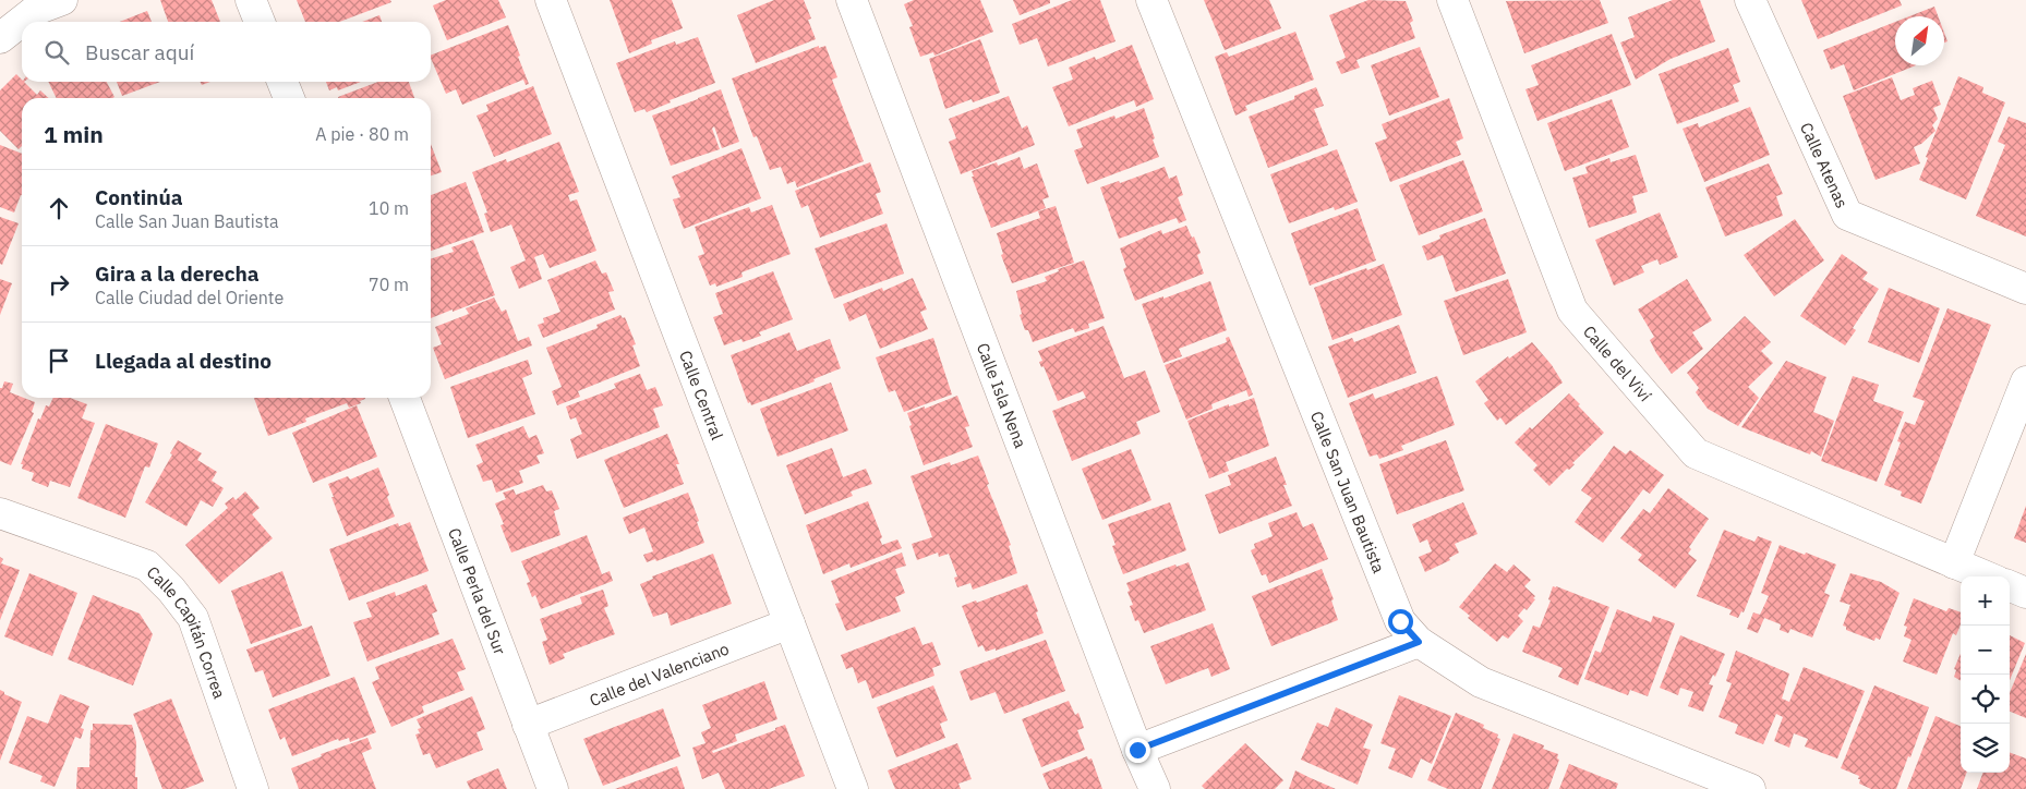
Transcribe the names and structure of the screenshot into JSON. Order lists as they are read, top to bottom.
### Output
{
  "streets": {
    "street": [
      "Calle Atenas",
      "Calle del Viví",
      "Calle Central",
      "Calle Isla Nena",
      "Calle San Juan Bautista",
      "Calle Perla del Sur",
      "Calle Capitán Correa",
      "Calle del Valenciano"
    ]
  },
  "crossings": [
    ["Calle Central", "Calle del Valenciano"],
    ["Calle Perla del Sur", "Calle del Valenciano"]
  ],
  "north": "top right",
  "page": {
    "search": "Buscar aquí",
    "heading": ["1 min", "A pie · 80 m"],
    "list": [
      ["Continúa", "Calle San Juan Bautista", "10 m"],
      ["Gira a la derecha", "Calle Ciudad del Oriente", "70 m"],
      "Llegada al destino"
    ],
    "map_buttons": ["+", "−"]
  }
}
